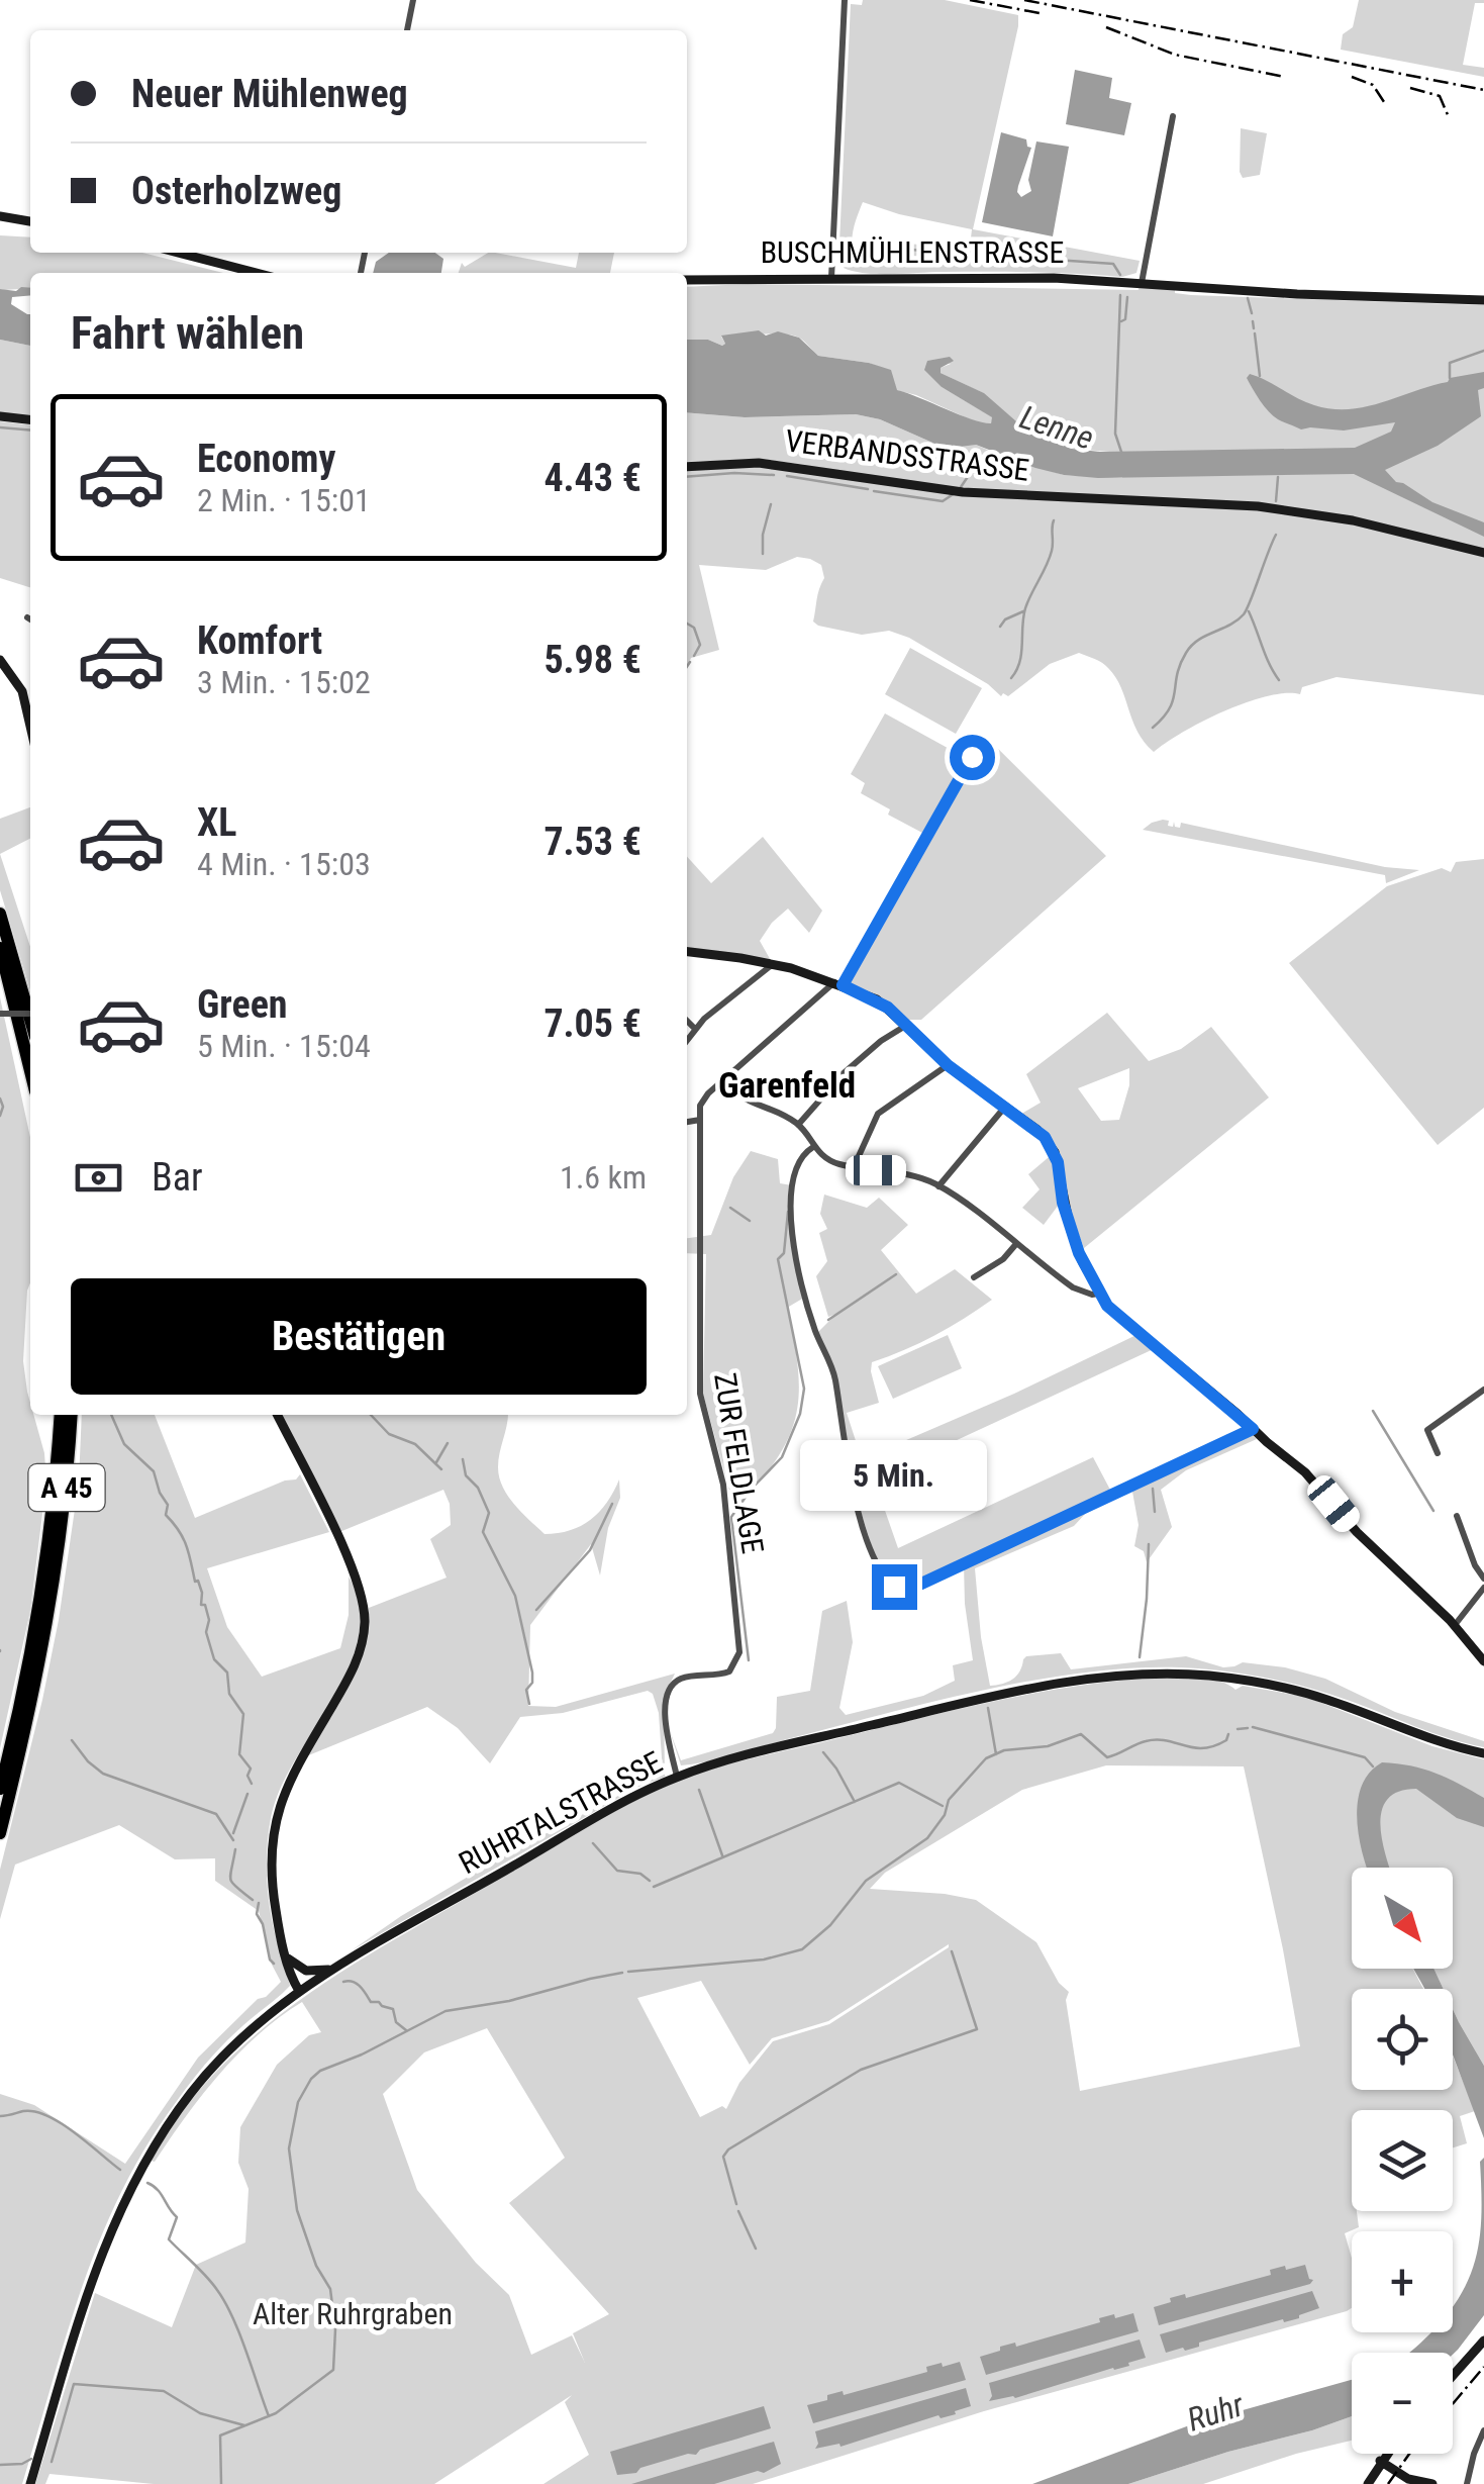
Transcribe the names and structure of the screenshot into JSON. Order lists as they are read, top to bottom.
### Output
{
  "streets": {
    "highway": ["A 45"],
    "main road": ["BUSCHMÜHLENSTRASSE", "VERBANDSSTRASSE", "RUHRTALSTRASSE"],
    "street": ["ZUR FELDLAGE"]
  },
  "crossings": [
    ["ZUR FELDLAGE", "RUHRTALSTRASSE"]
  ],
  "districts": ["Garenfeld"],
  "water": ["Lenne", "Ruhr"],
  "parks": ["Alter Ruhrgraben"],
  "north": "bottom right",
  "page": {
    "banner": ["Neuer Mühlenweg", "Osterholzweg"],
    "heading": "Fahrt wählen",
    "list": [
      {
        "name": "Economy",
        "note": "2 Min. · 15:01",
        "value": "4.43 €"
      },
      {
        "name": "Komfort",
        "note": "3 Min. · 15:02",
        "value": "5.98 €"
      },
      {
        "name": "XL",
        "note": "4 Min. · 15:03",
        "value": "7.53 €"
      },
      {
        "name": "Green",
        "note": "5 Min. · 15:04",
        "value": "7.05 €"
      }
    ],
    "pay": ["Bar", "1.6 km"],
    "buttons": "Bestätigen",
    "bubble": "5 Min.",
    "map_buttons": ["+", "−"]
  }
}
